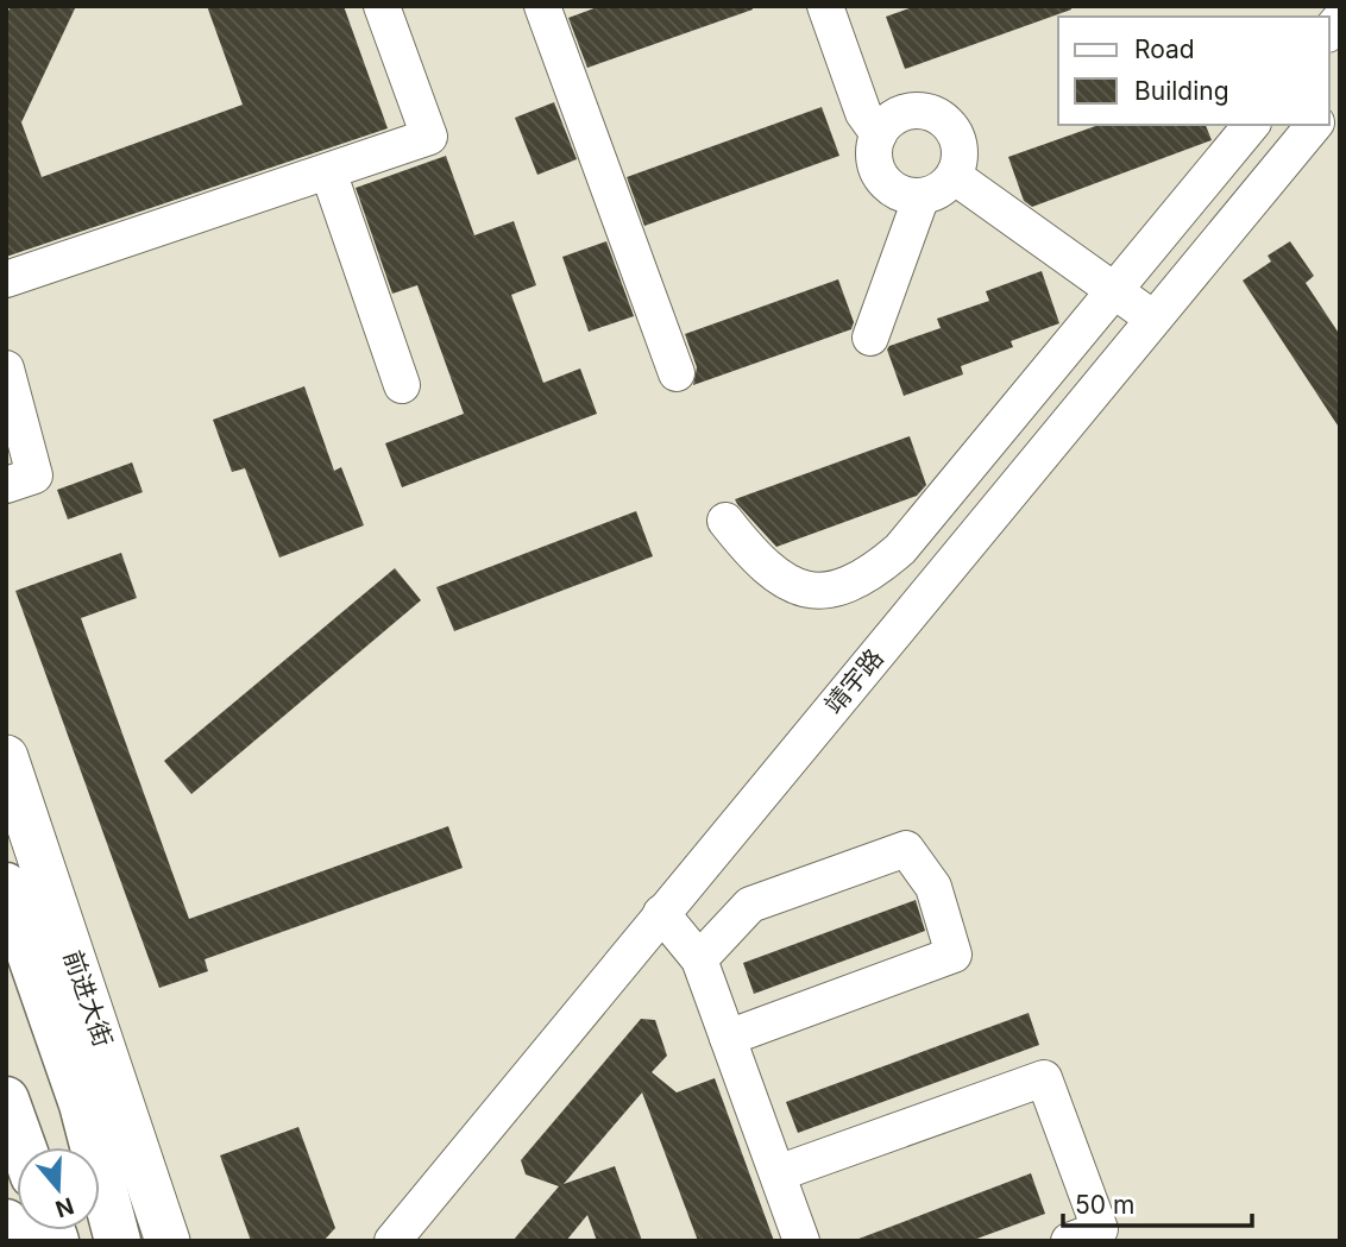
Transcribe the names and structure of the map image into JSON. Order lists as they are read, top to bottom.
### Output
{
  "streets": {
    "main road": ["前进大街"],
    "street": ["靖宇路"]
  },
  "legend": ["Road", "Building"],
  "scale_bar": "50 m",
  "north": "bottom"
}
